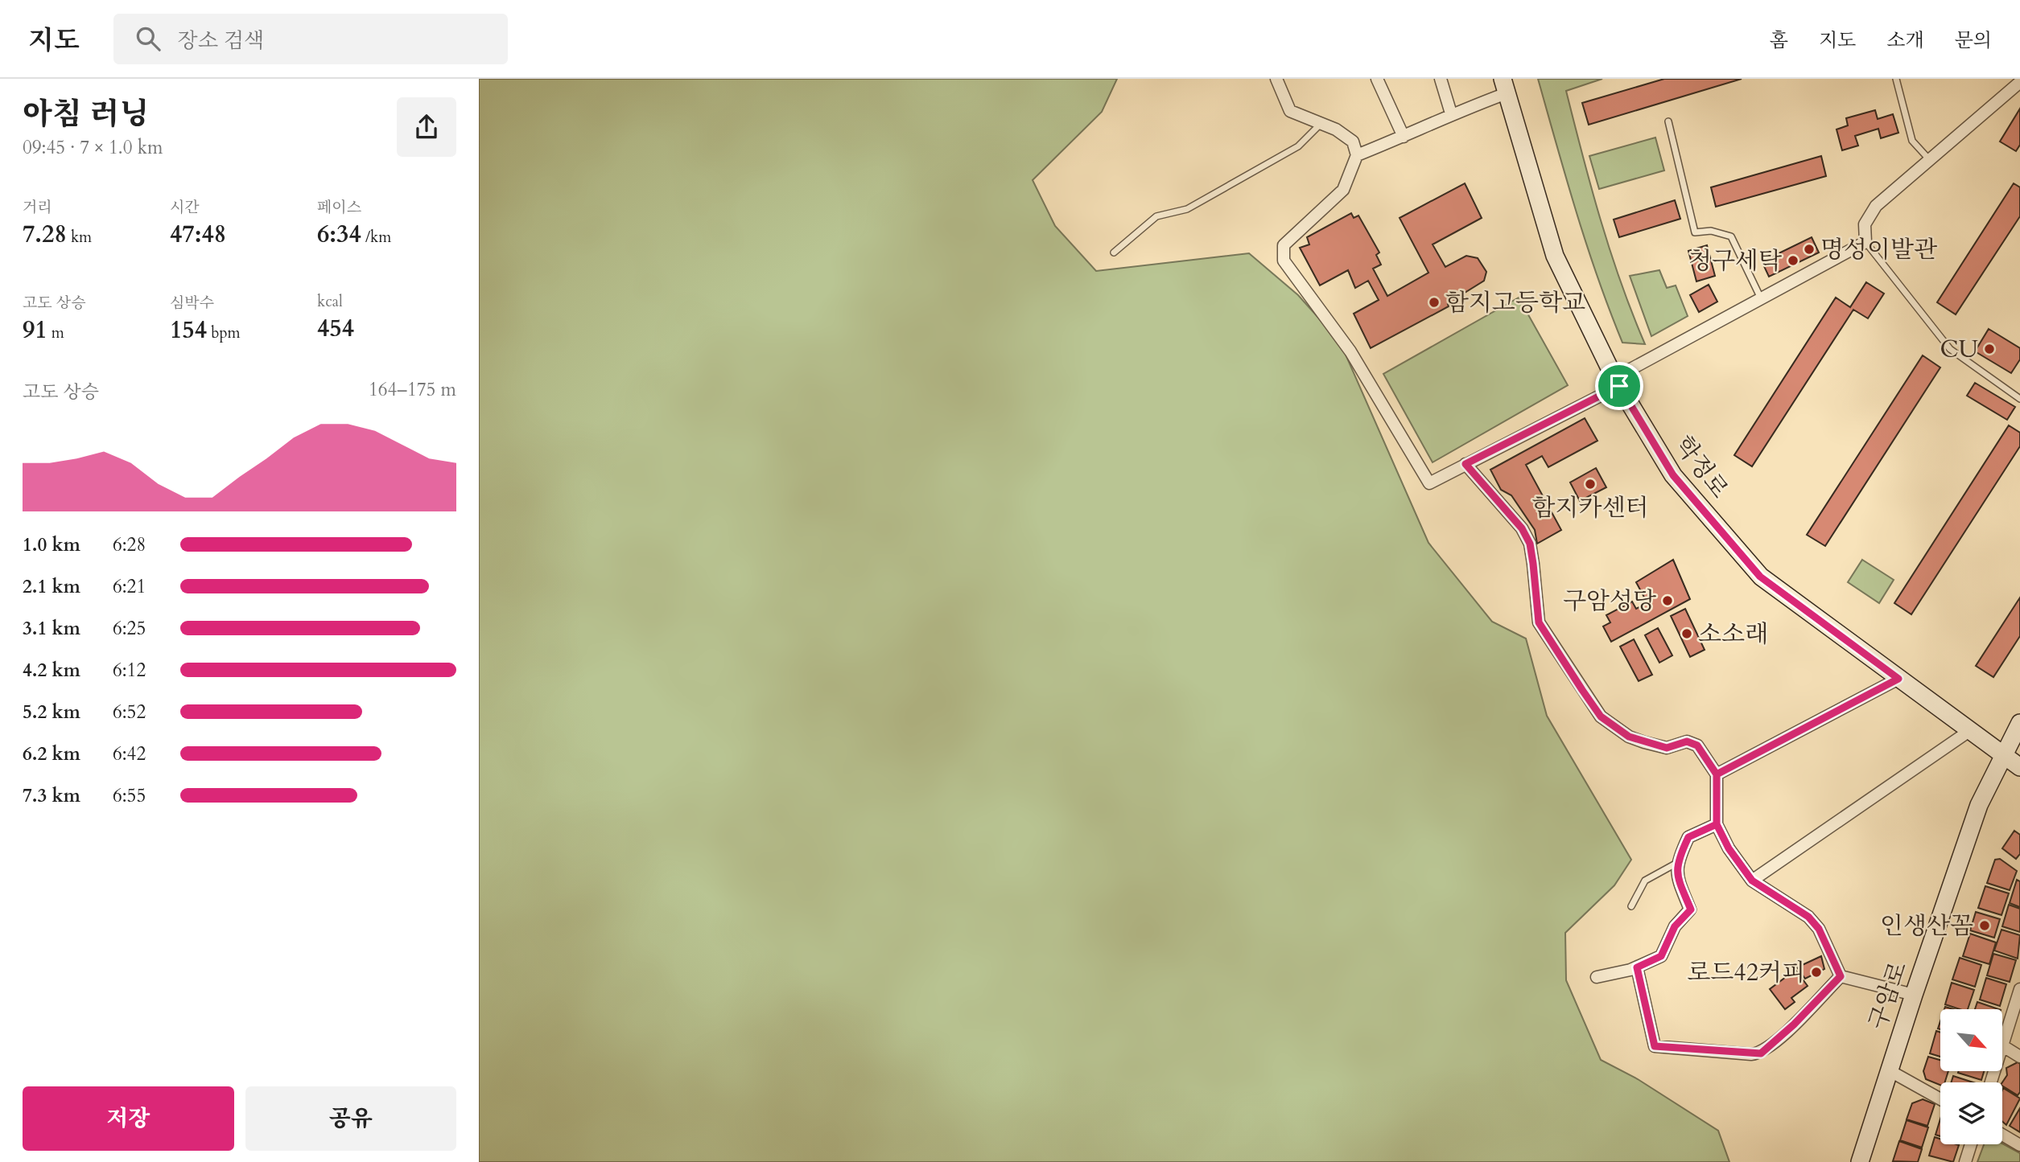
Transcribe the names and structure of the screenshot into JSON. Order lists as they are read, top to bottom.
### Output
{
  "streets": {
    "main road": ["학정로", "구암로"]
  },
  "crossings": [
    ["학정로", "구암로"]
  ],
  "places": [
    "명성이발관",
    "청구세탁",
    "함지고등학교",
    "CU",
    "함지카센터",
    "구암성당",
    "소소래",
    "인생산꼼",
    "로드42커피"
  ],
  "north": "bottom right",
  "page": {
    "header": "지도",
    "search": "장소 검색",
    "nav": [
      "홈",
      "지도",
      "소개",
      "문의"
    ],
    "heading": ["아침 러닝", "09:45 · 7 × 1.0 km"],
    "stats": [
      ["거리", "7.28 km"],
      ["시간", "47:48"],
      ["페이스", "6:34 /km"],
      ["고도 상승", "91 m"],
      ["심박수", "154 bpm"],
      ["kcal", "454"]
    ],
    "chart": ["고도 상승", "164–175 m"],
    "list": [
      {
        "name": "1.0 km",
        "note": "6:28"
      },
      {
        "name": "2.1 km",
        "note": "6:21"
      },
      {
        "name": "3.1 km",
        "note": "6:25"
      },
      {
        "name": "4.2 km",
        "note": "6:12"
      },
      {
        "name": "5.2 km",
        "note": "6:52"
      },
      {
        "name": "6.2 km",
        "note": "6:42"
      },
      {
        "name": "7.3 km",
        "note": "6:55"
      }
    ],
    "buttons": ["저장", "공유"]
  }
}
